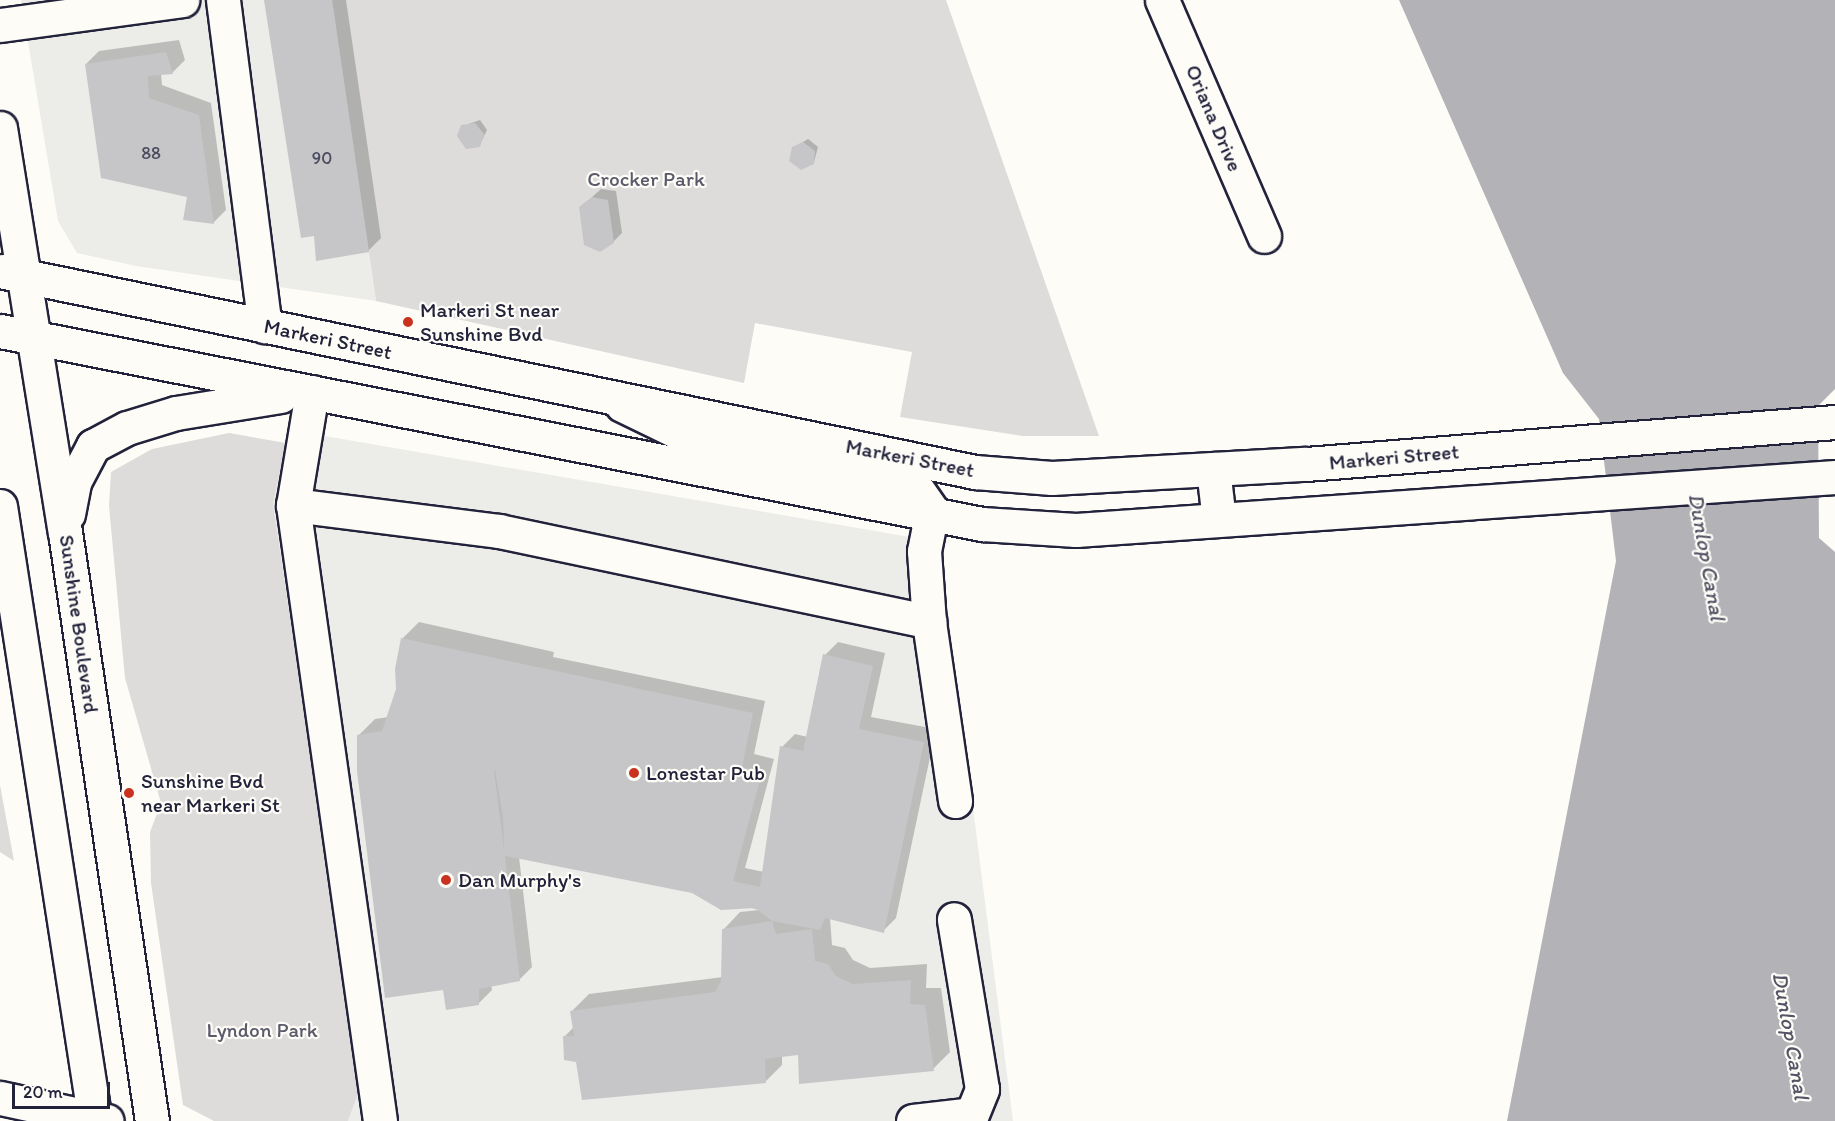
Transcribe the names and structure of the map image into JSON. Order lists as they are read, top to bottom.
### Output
{
  "streets": {
    "main road": ["Oriana Drive", "Markeri Street", "Sunshine Boulevard"]
  },
  "crossings": [
    ["Markeri Street", "Sunshine Boulevard"]
  ],
  "water": ["Dunlop Canal"],
  "parks": ["Crocker Park", "Lyndon Park"],
  "places": [
    "Markeri St near Sunshine Bvd",
    "Lonestar Pub",
    "Sunshine Bvd near Markeri St",
    "Dan Murphy's"
  ],
  "house_numbers": ["88", "90"],
  "scale_bar": "20 m"
}
